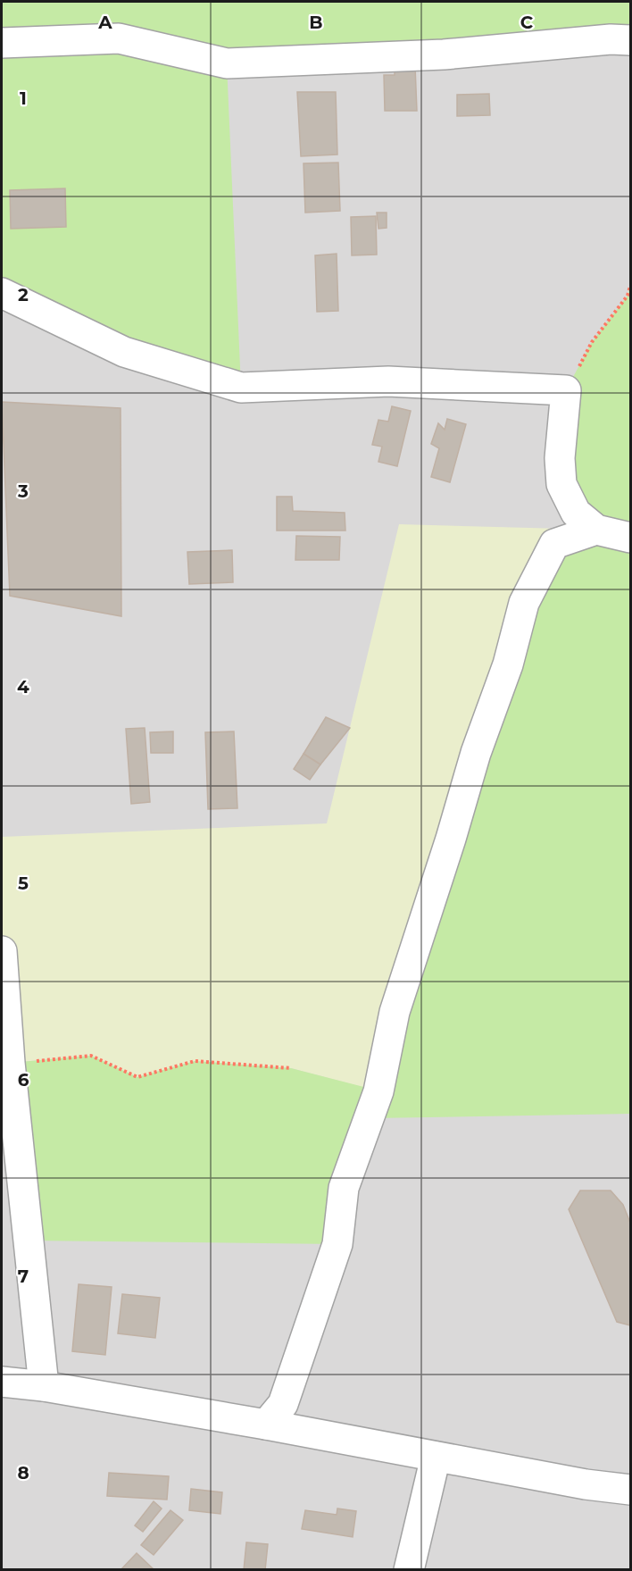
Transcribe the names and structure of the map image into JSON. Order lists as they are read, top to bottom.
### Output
{
  "grid": {
    "columns": ["A", "B", "C"],
    "rows": [
      "1",
      "2",
      "3",
      "4",
      "5",
      "6",
      "7",
      "8"
    ]
  }
}
